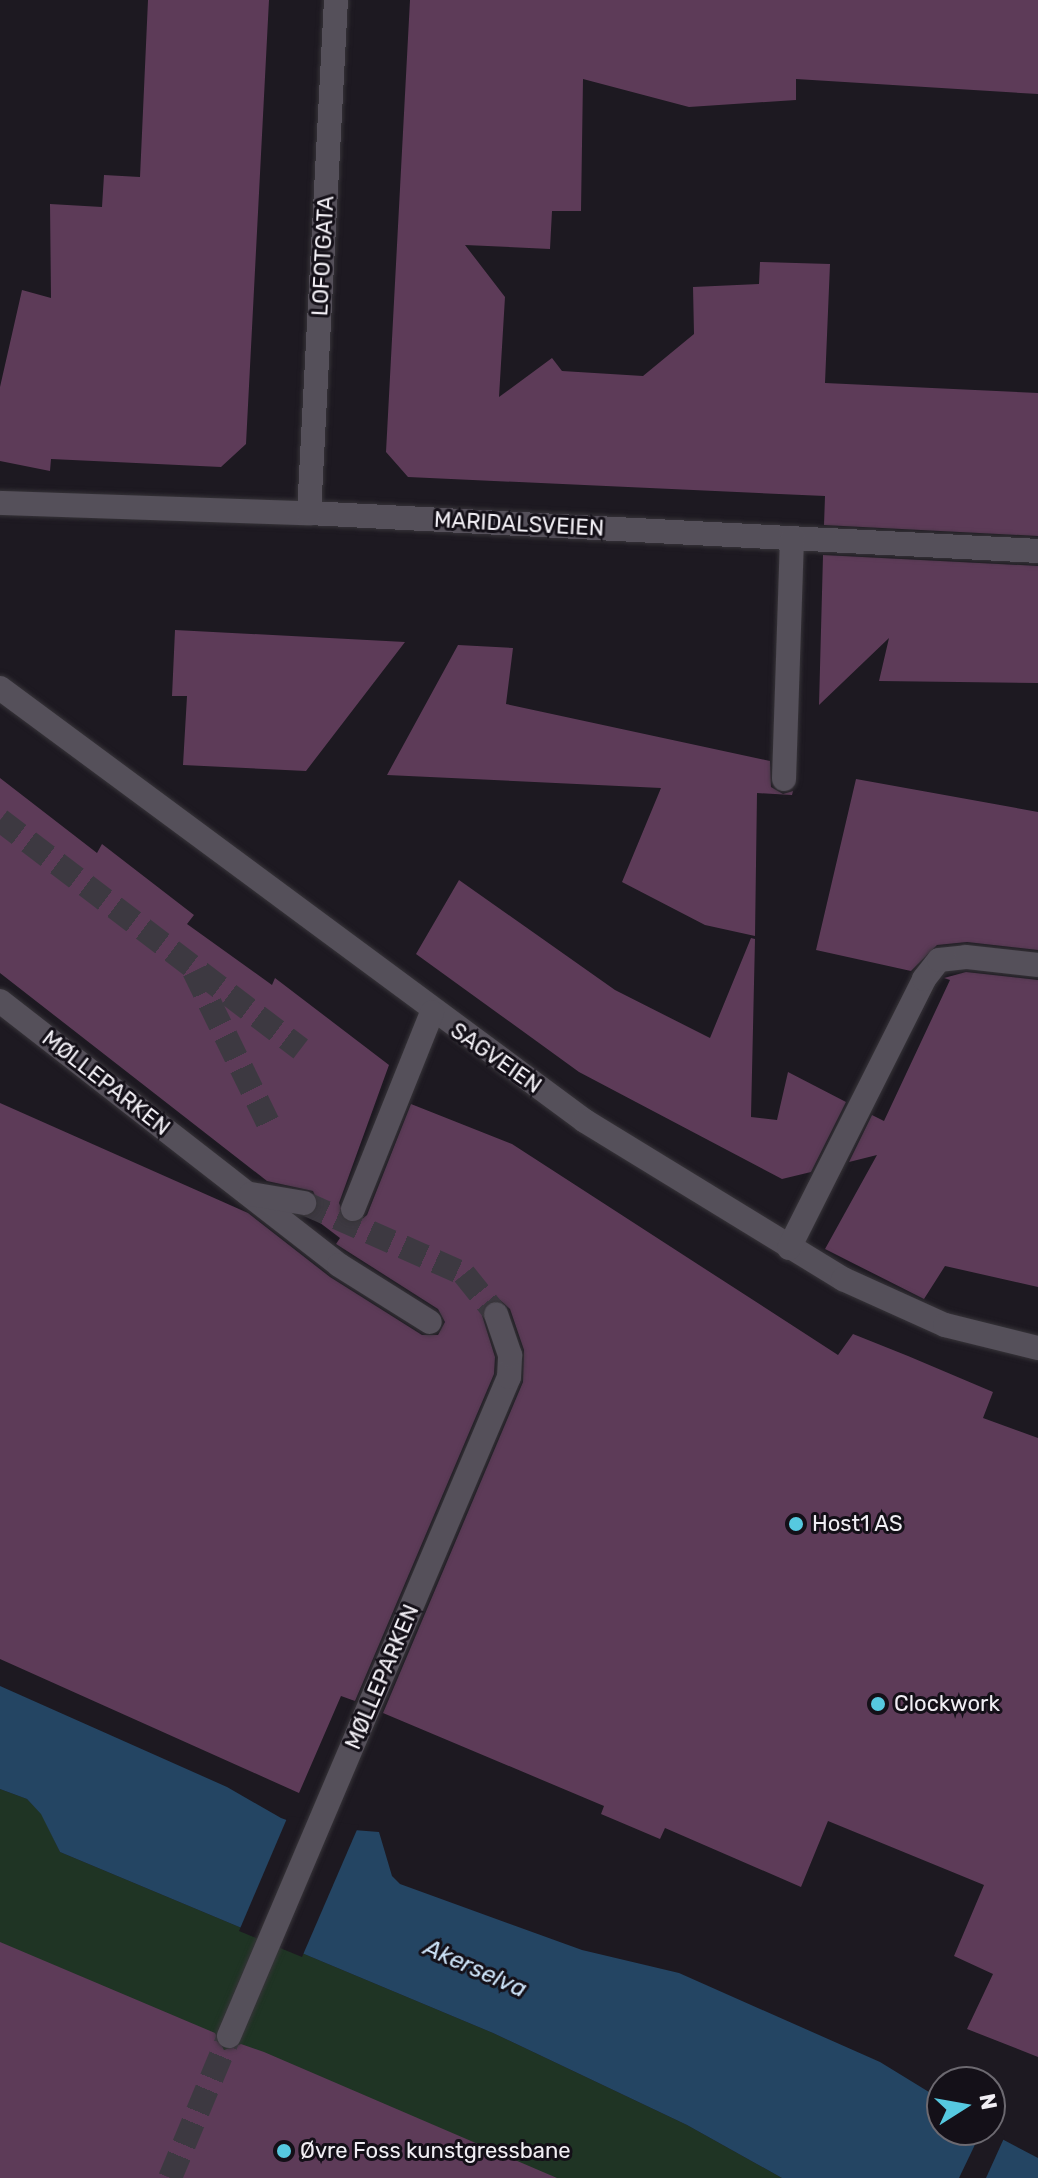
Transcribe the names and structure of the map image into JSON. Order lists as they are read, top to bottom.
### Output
{
  "streets": {
    "street": [
      "LOFOTGATA",
      "MARIDALSVEIEN",
      "SAGVEIEN",
      "MØLLEPARKEN"
    ]
  },
  "crossings": [
    ["LOFOTGATA", "MARIDALSVEIEN"]
  ],
  "water": ["Akerselva"],
  "places": ["Host1 AS", "Clockwork", "Øvre Foss kunstgressbane"],
  "north": "right"
}
